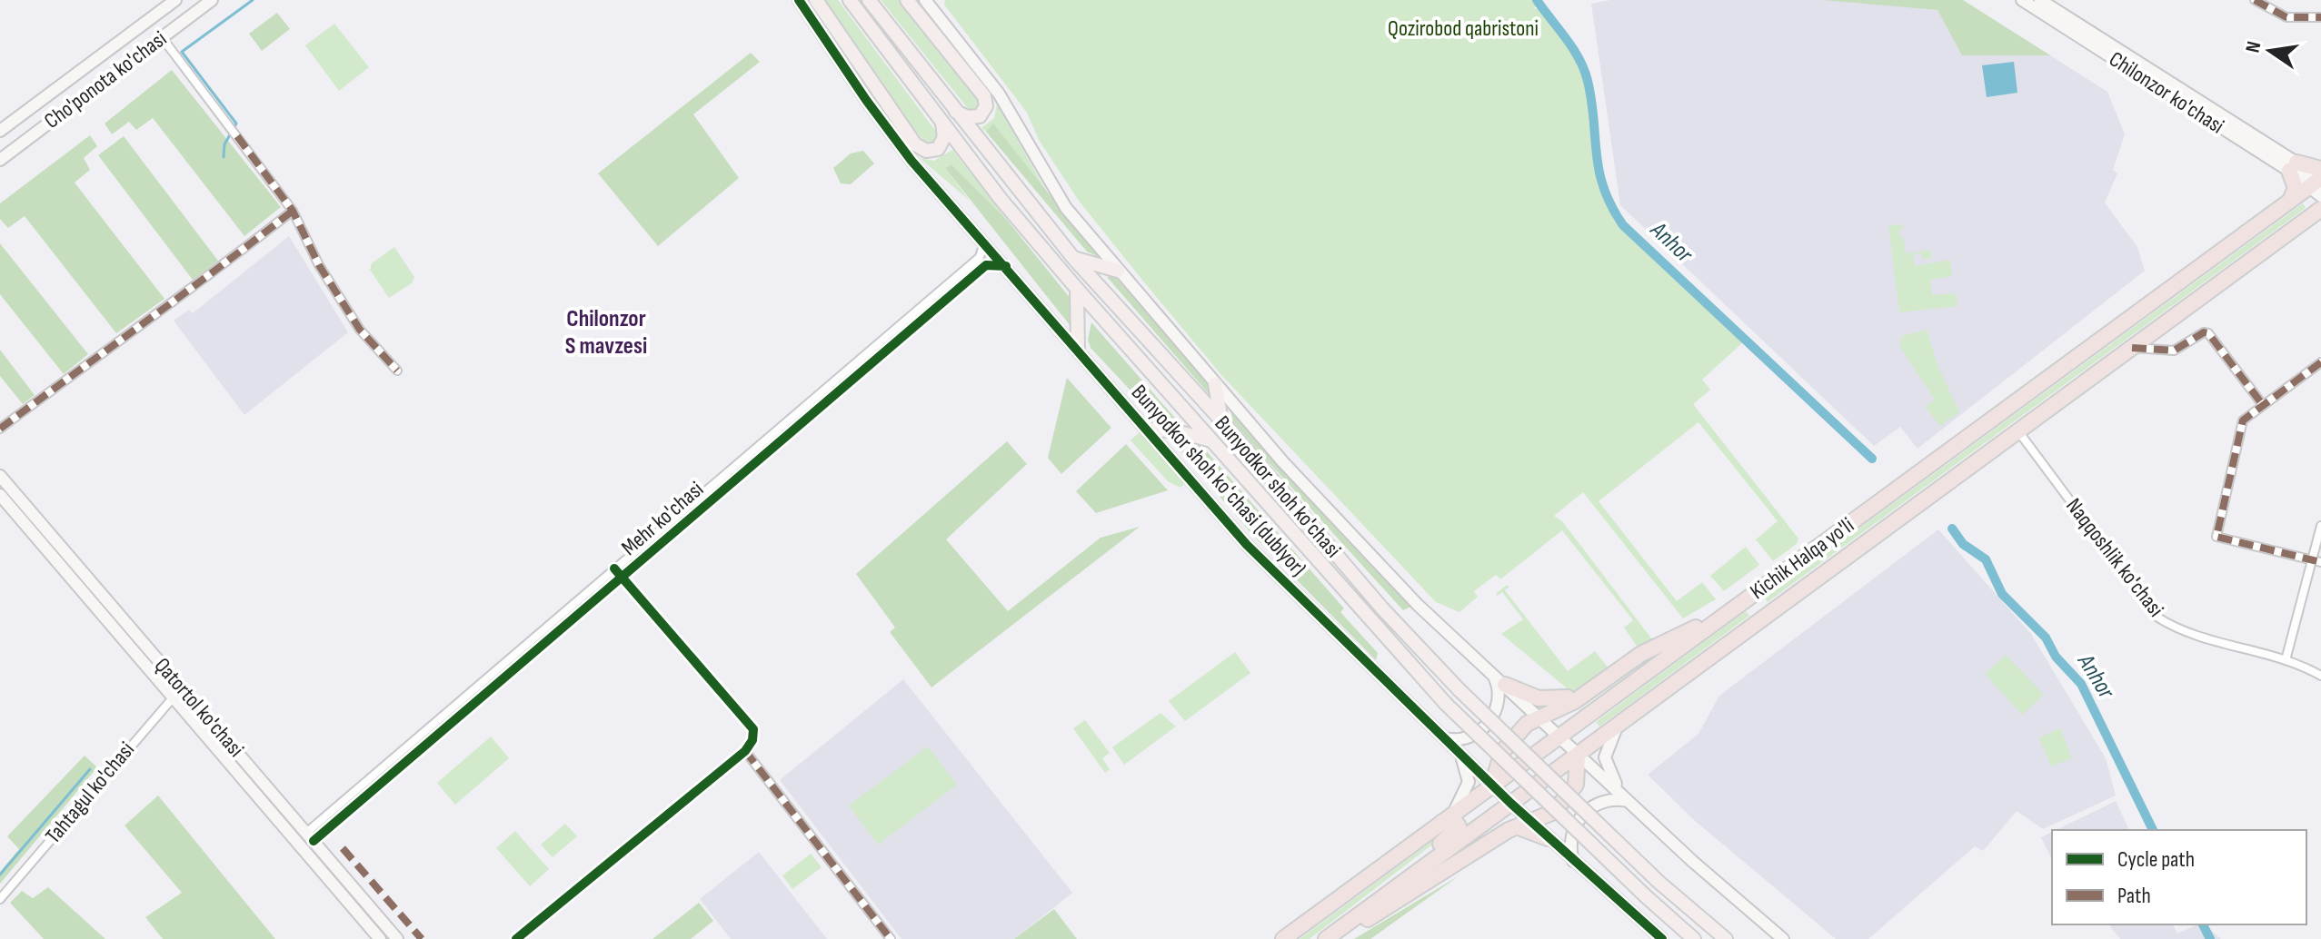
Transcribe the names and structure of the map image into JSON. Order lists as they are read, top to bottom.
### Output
{
  "streets": {
    "highway": ["Kichik Halqa yo'li"],
    "main road": ["Bunyodkor shoh ko'chasi"],
    "street": [
      "Cho'ponota ko'chasi",
      "Chilonzor ko'chasi",
      "Bunyodkor shoh koʻchasi (dublyor)",
      "Mehr ko'chasi",
      "Naqqoshlik ko'chasi",
      "Qatortol ko'chasi",
      "Tahtagul ko'chasi"
    ]
  },
  "crossings": [
    ["Chilonzor ko'chasi", "Kichik Halqa yo'li"],
    ["Bunyodkor shoh koʻchasi (dublyor)", "Kichik Halqa yo'li"],
    ["Mehr ko'chasi", "Qatortol ko'chasi"],
    ["Naqqoshlik ko'chasi", "Kichik Halqa yo'li"],
    ["Qatortol ko'chasi", "Tahtagul ko'chasi"]
  ],
  "districts": ["Chilonzor S mavzesi"],
  "water": ["Anhor"],
  "parks": ["Qozirobod qabristoni"],
  "legend": ["Cycle path", "Path"],
  "north": "left"
}
